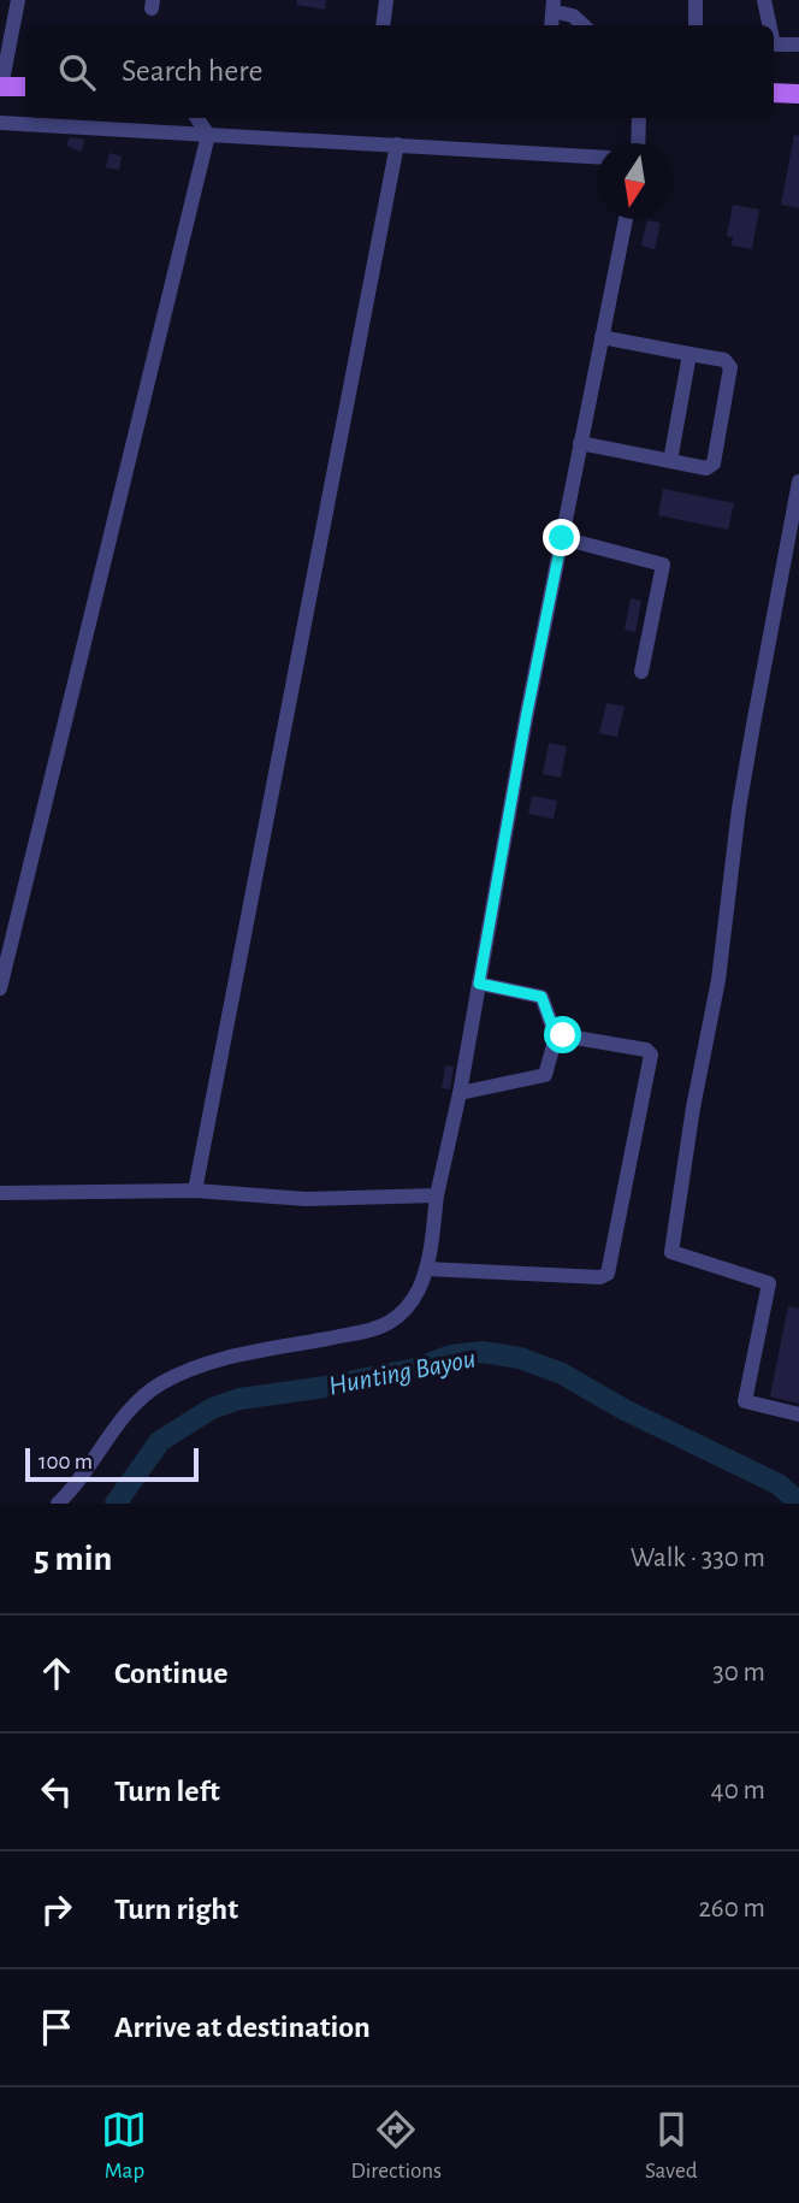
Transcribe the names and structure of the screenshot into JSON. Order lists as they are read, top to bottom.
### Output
{
  "water": ["Hunting Bayou"],
  "scale_bar": "100 m",
  "north": "bottom",
  "page": {
    "search": "Search here",
    "scale": "100 m",
    "heading": ["5 min", "Walk · 330 m"],
    "list": [
      ["Continue", "30 m"],
      ["Turn left", "40 m"],
      ["Turn right", "260 m"],
      "Arrive at destination"
    ],
    "nav": ["Map", "Directions", "Saved"]
  }
}
